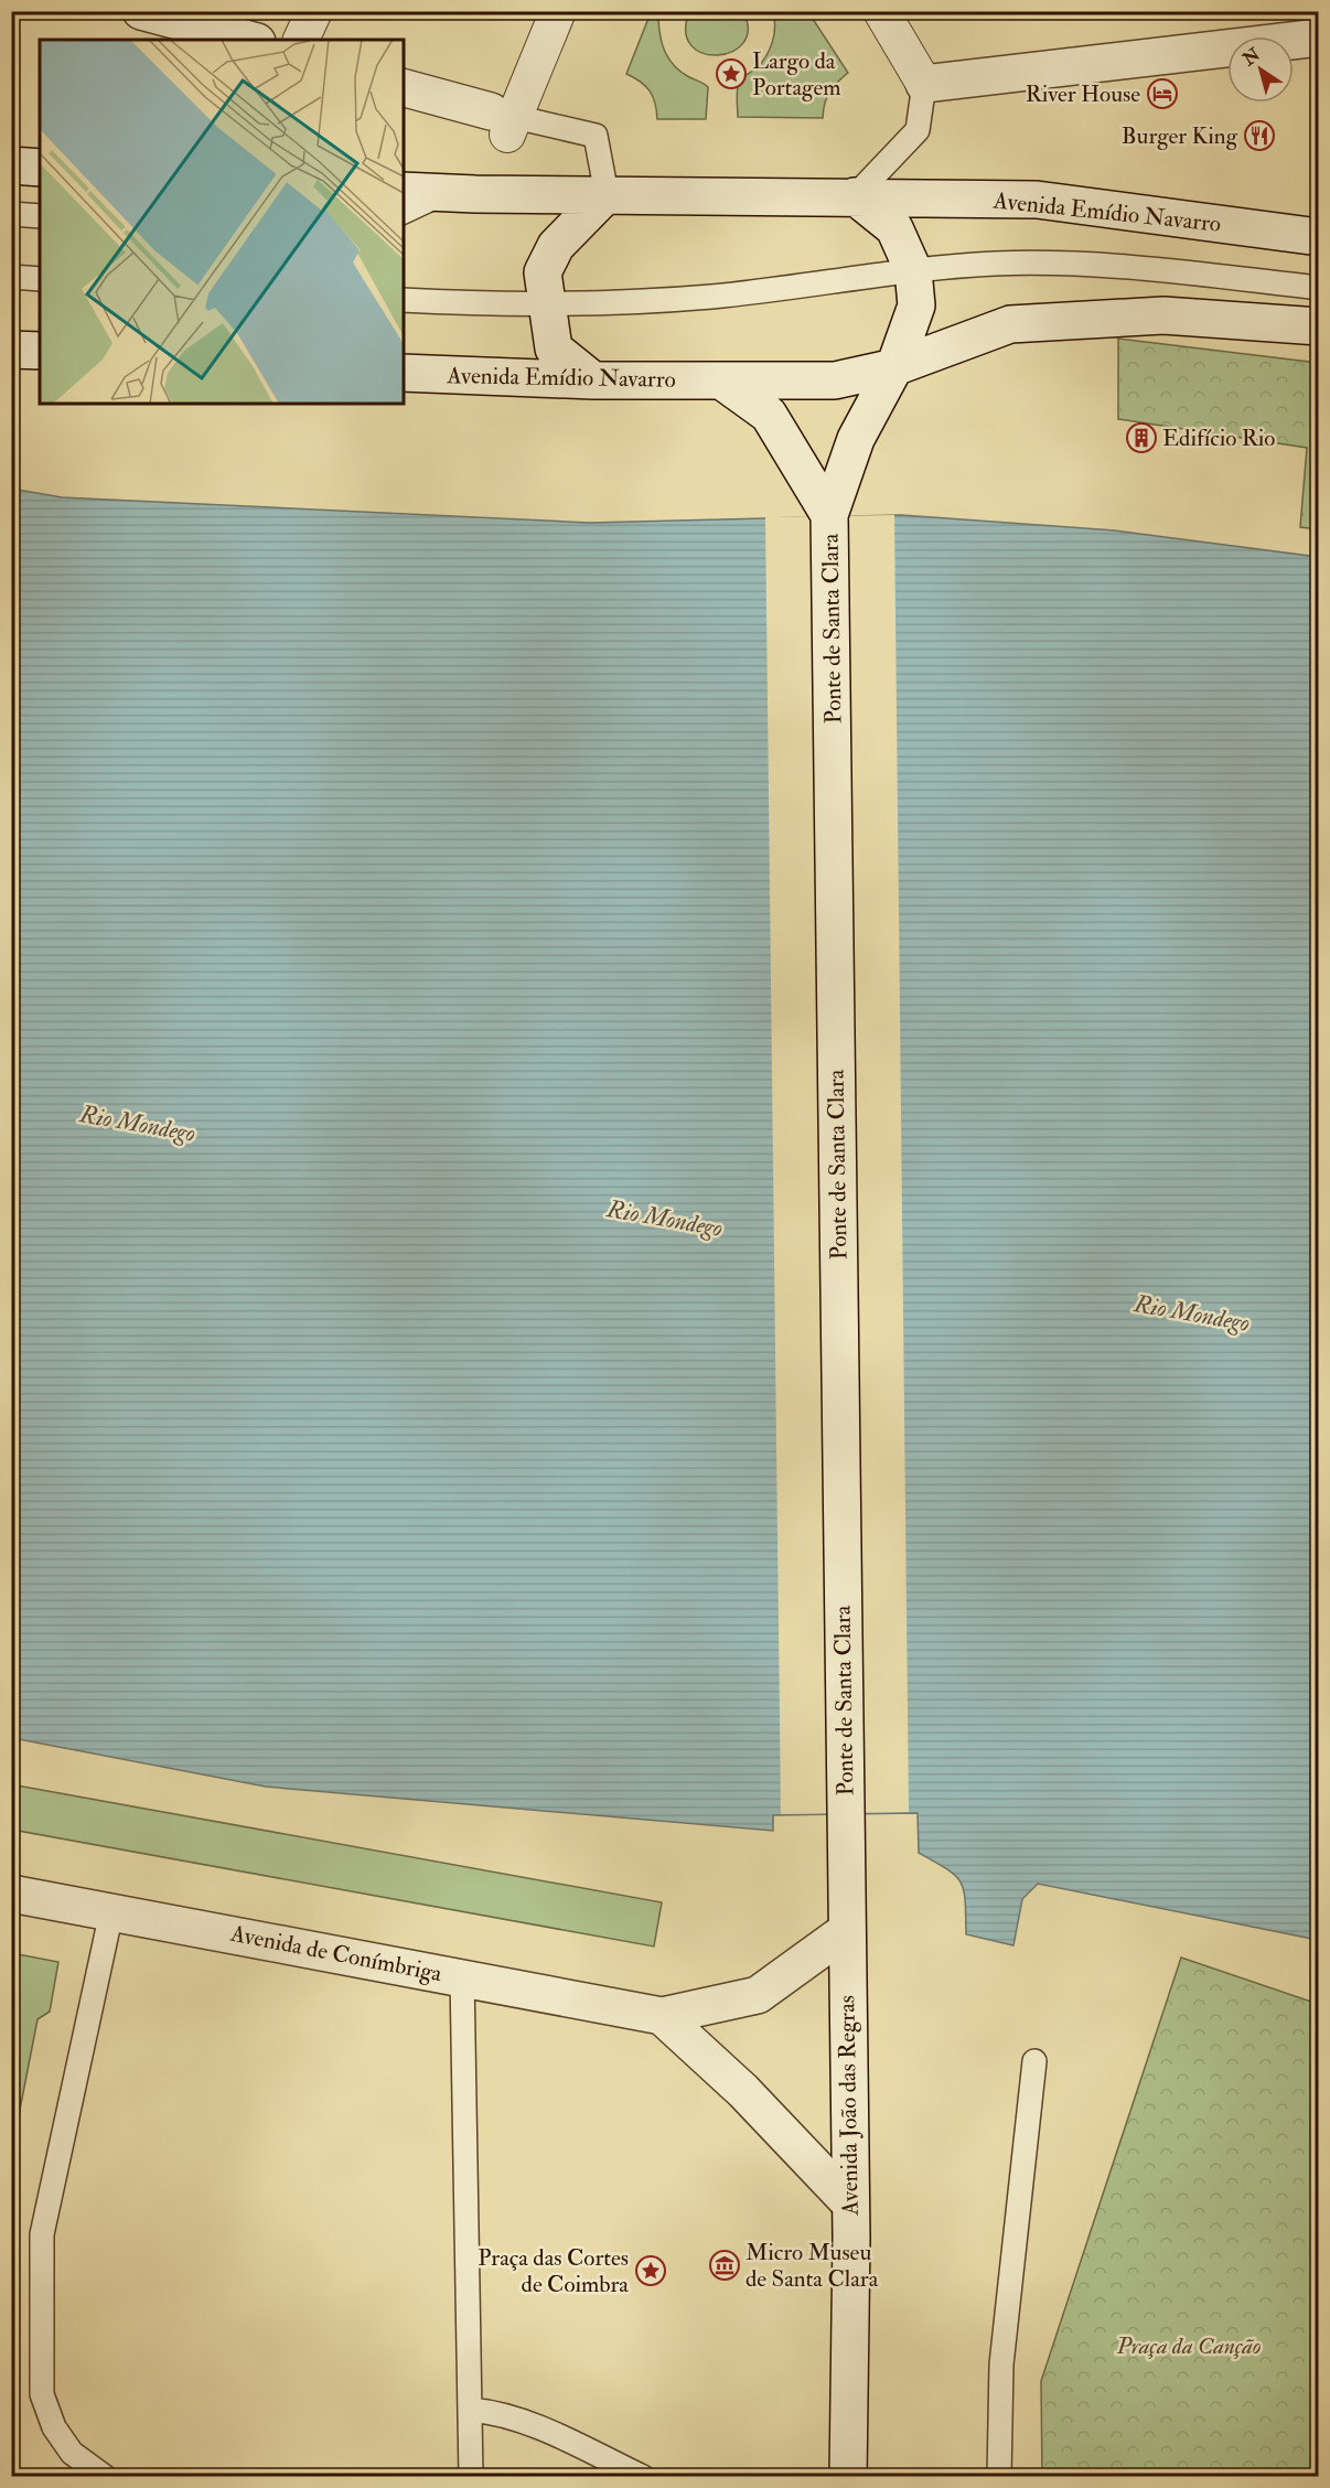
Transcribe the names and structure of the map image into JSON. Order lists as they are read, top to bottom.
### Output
{
  "streets": {
    "main road": [
      "Avenida Emídio Navarro",
      "Ponte de Santa Clara",
      "Avenida de Conímbriga",
      "Avenida João das Regras"
    ]
  },
  "crossings": [
    ["Ponte de Santa Clara", "Avenida João das Regras"]
  ],
  "water": ["Rio Mondego"],
  "parks": ["Praça da Canção"],
  "places": {
    "place": ["Largo da Portagem", "Praça das Cortes de Coimbra"],
    "hotel": ["River House"],
    "restaurant": ["Burger King"],
    "building": ["Edifício Rio"],
    "museum": ["Micro Museu de Santa Clara"]
  },
  "north": "top left"
}
